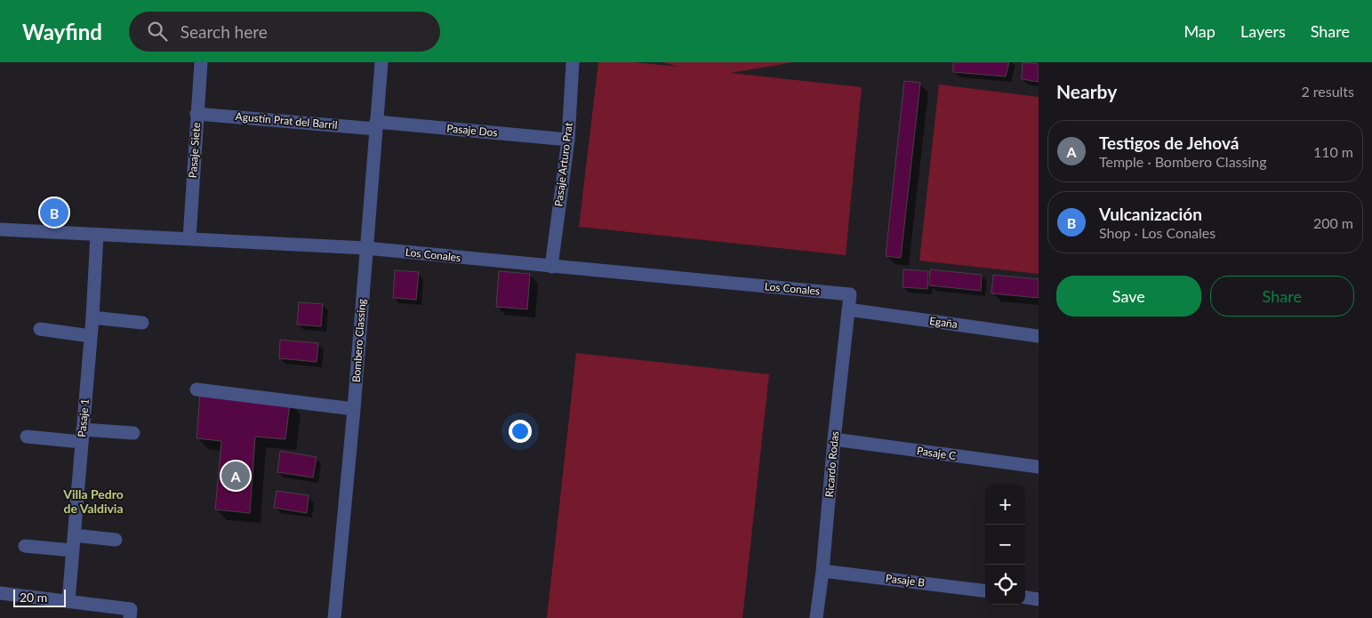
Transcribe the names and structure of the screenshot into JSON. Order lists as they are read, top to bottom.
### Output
{
  "streets": {
    "street": [
      "Agustín Prat del Barril",
      "Pasaje Dos",
      "Pasaje Siete",
      "Pasaje Arturo Prat",
      "Los Conales",
      "Egaña",
      "Bombero Classing",
      "Pasaje 1",
      "Pasaje C",
      "Ricardo Rodas",
      "Pasaje B"
    ]
  },
  "crossings": [
    ["Agustín Prat del Barril", "Pasaje Dos"],
    ["Agustín Prat del Barril", "Pasaje Siete"],
    ["Agustín Prat del Barril", "Bombero Classing"],
    ["Pasaje Dos", "Pasaje Arturo Prat"],
    ["Pasaje Dos", "Bombero Classing"],
    ["Pasaje Siete", "Los Conales"],
    ["Pasaje Arturo Prat", "Los Conales"],
    ["Los Conales", "Egaña"],
    ["Los Conales", "Bombero Classing"],
    ["Los Conales", "Pasaje 1"],
    ["Los Conales", "Ricardo Rodas"],
    ["Egaña", "Ricardo Rodas"],
    ["Pasaje C", "Ricardo Rodas"],
    ["Ricardo Rodas", "Pasaje B"]
  ],
  "districts": ["Villa Pedro de Valdivia"],
  "scale_bar": "20 m",
  "page": {
    "header": "Wayfind",
    "search": "Search here",
    "nav": ["Map", "Layers", "Share"],
    "heading": ["Nearby", "2 results"],
    "list": [
      {
        "mark": "A",
        "name": "Testigos de Jehová",
        "note": "Temple · Bombero Classing",
        "value": "110 m"
      },
      {
        "mark": "B",
        "name": "Vulcanización",
        "note": "Shop · Los Conales",
        "value": "200 m"
      }
    ],
    "pins": ["B", "A"],
    "buttons": ["Save", "Share"],
    "map_buttons": ["+", "−"],
    "scale": "20 m"
  }
}
